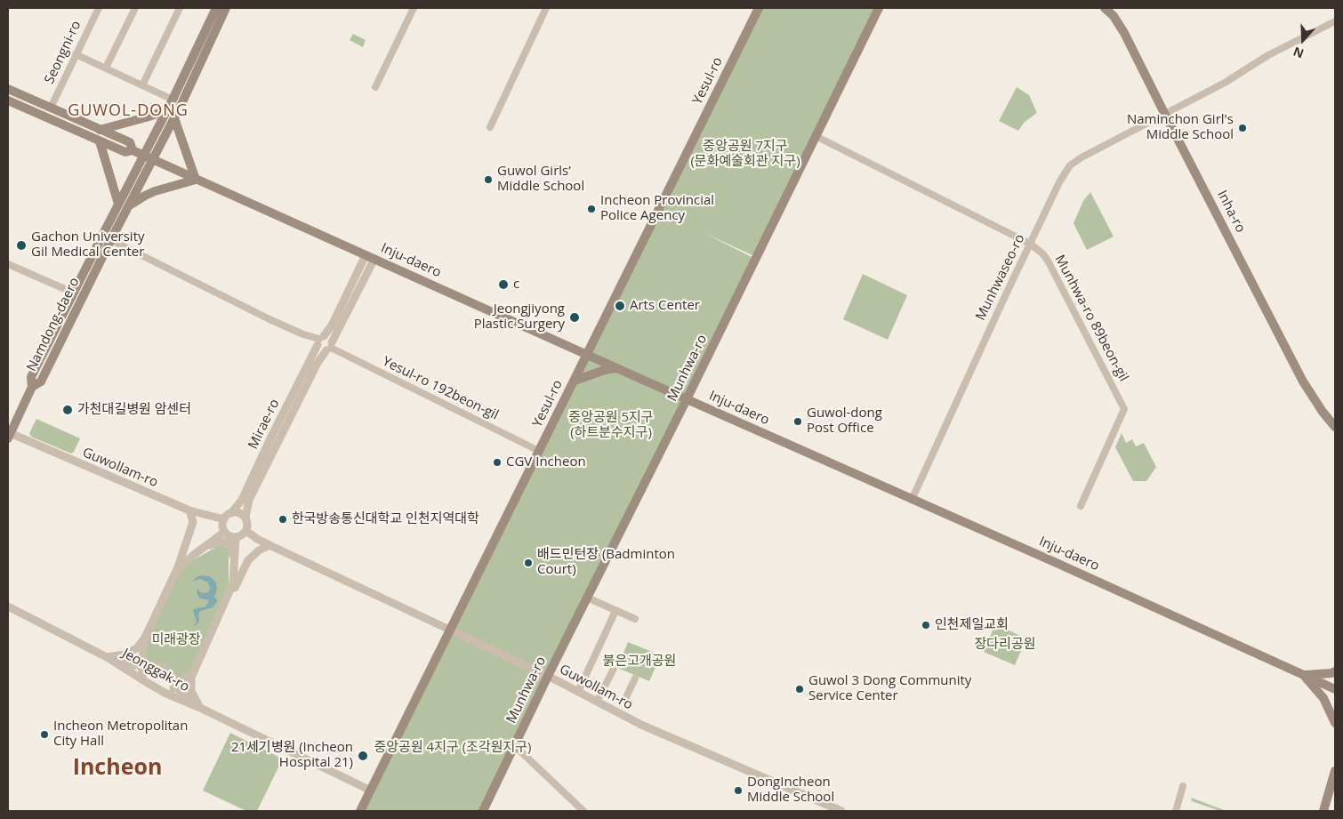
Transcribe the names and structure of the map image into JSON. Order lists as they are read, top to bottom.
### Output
{
  "streets": {
    "main road": [
      "Yesul-ro",
      "Inha-ro",
      "Inju-daero",
      "Namdong-daero",
      "Munhwa-ro"
    ],
    "street": [
      "Seongni-ro",
      "Munhwaseo-ro",
      "Munhwa-ro 89beon-gil",
      "Yesul-ro 192beon-gil",
      "Mirae-ro",
      "Guwollam-ro",
      "Jeonggak-ro"
    ]
  },
  "crossings": [
    ["Seongni-ro", "Inju-daero"],
    ["Yesul-ro", "Inju-daero"],
    ["Yesul-ro", "Yesul-ro 192beon-gil"],
    ["Yesul-ro", "Guwollam-ro"],
    ["Yesul-ro", "Jeonggak-ro"],
    ["Inha-ro", "Munhwaseo-ro"],
    ["Inju-daero", "Munhwaseo-ro"],
    ["Inju-daero", "Namdong-daero"],
    ["Inju-daero", "Munhwa-ro"],
    ["Inju-daero", "Mirae-ro"],
    ["Munhwaseo-ro", "Munhwa-ro 89beon-gil"],
    ["Munhwa-ro 89beon-gil", "Munhwa-ro"],
    ["Namdong-daero", "Guwollam-ro"],
    ["Munhwa-ro", "Guwollam-ro"],
    ["Yesul-ro 192beon-gil", "Mirae-ro"],
    ["Mirae-ro", "Guwollam-ro"]
  ],
  "districts": ["GUWOL-DONG", "Incheon"],
  "parks": [
    "중앙공원 7지구 (문화예술회관 지구)",
    "중앙공원 5지구 (하트분수지구)",
    "미래광장",
    "장다리공원",
    "붉은고개공원",
    "중앙공원 4지구 (조각원지구)"
  ],
  "places": [
    "Naminchon Girl's Middle School",
    "Guwol Girls’ Middle School",
    "Incheon Provincial Police Agency",
    "Gachon University Gil Medical Center",
    "c",
    "Arts Center",
    "Jeongjiyong Plastic Surgery",
    "가천대길병원 암센터",
    "Guwol-dong Post Office",
    "CGV Incheon",
    "한국방송통신대학교 인천지역대학",
    "배드민턴장 (Badminton Court)",
    "인천제일교회",
    "Guwol 3 Dong Community Service Center",
    "Incheon Metropolitan City Hall",
    "21세기병원 (Incheon Hospital 21)",
    "DongIncheon Middle School"
  ],
  "north": "bottom"
}
